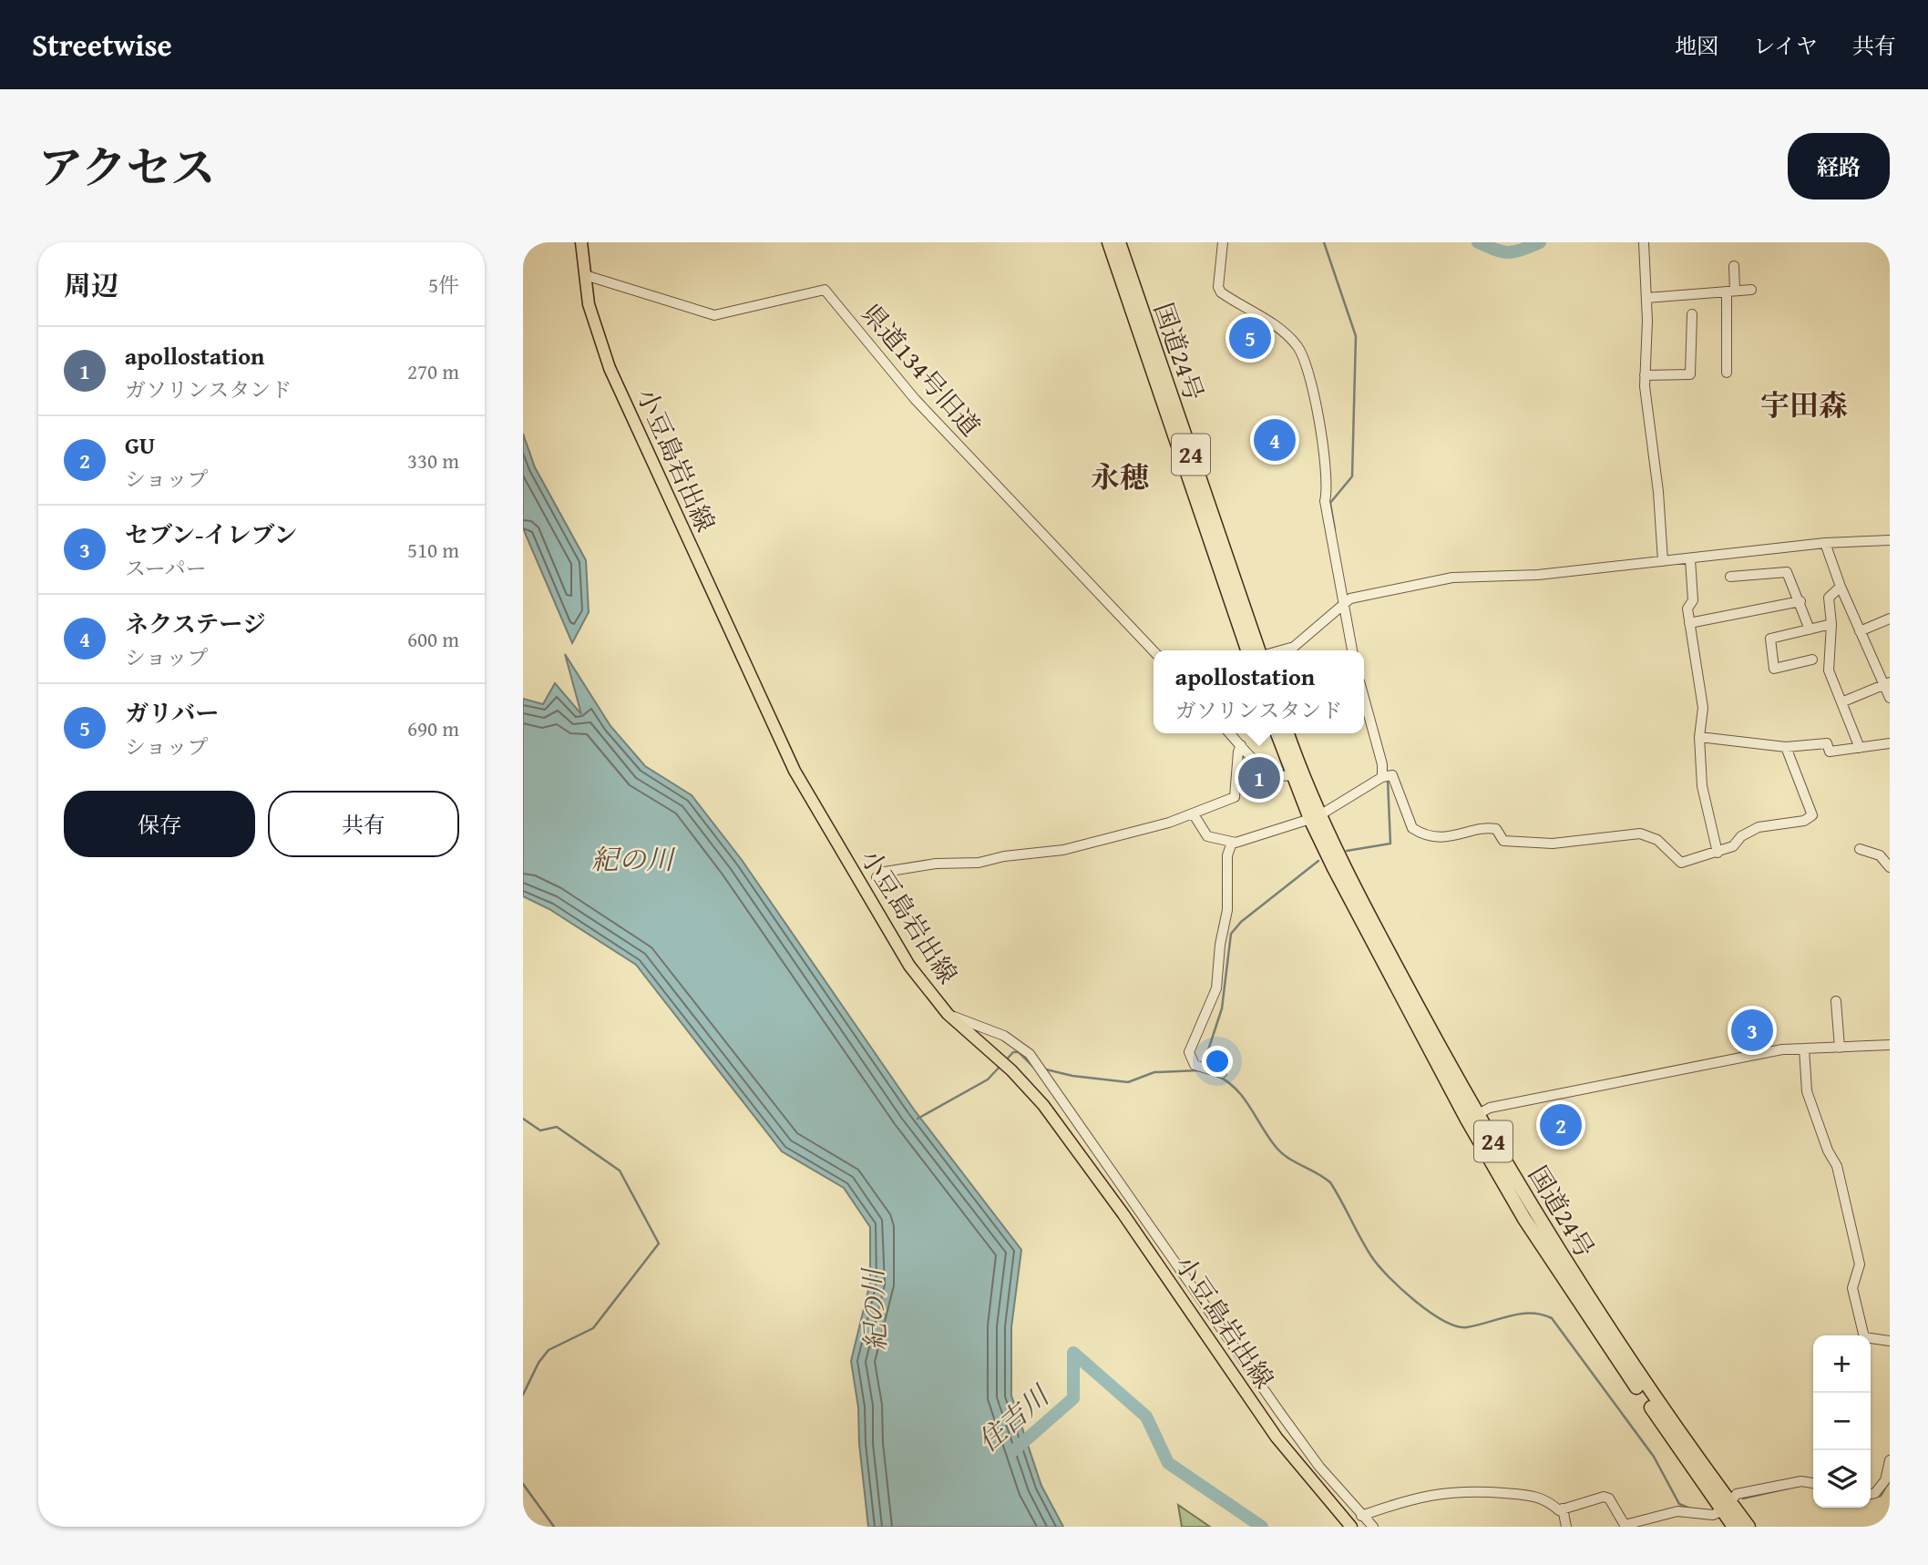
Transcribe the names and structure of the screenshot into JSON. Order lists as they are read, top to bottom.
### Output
{
  "streets": {
    "highway": ["国道24号", "24"],
    "main road": ["小豆島岩出線"],
    "street": ["県道134号旧道"]
  },
  "crossings": [
    ["県道134号旧道", "小豆島岩出線"]
  ],
  "districts": ["宇田森", "永穂"],
  "water": ["紀の川", "住吉川"],
  "page": {
    "header": "Streetwise",
    "nav": ["地図", "レイヤ", "共有"],
    "title": "アクセス",
    "buttons": [
      "経路",
      ["保存", "共有"]
    ],
    "heading": ["周辺", "5件"],
    "pins": [
      "5",
      "4",
      "1",
      "3",
      "2"
    ],
    "list": [
      {
        "mark": "1",
        "name": "apollostation",
        "note": "ガソリンスタンド",
        "value": "270 m"
      },
      {
        "mark": "2",
        "name": "GU",
        "note": "ショップ",
        "value": "330 m"
      },
      {
        "mark": "3",
        "name": "セブン-イレブン",
        "note": "スーパー",
        "value": "510 m"
      },
      {
        "mark": "4",
        "name": "ネクステージ",
        "note": "ショップ",
        "value": "600 m"
      },
      {
        "mark": "5",
        "name": "ガリバー",
        "note": "ショップ",
        "value": "690 m"
      }
    ],
    "popup": ["apollostation", "ガソリンスタンド"],
    "map_buttons": ["+", "−"]
  }
}
